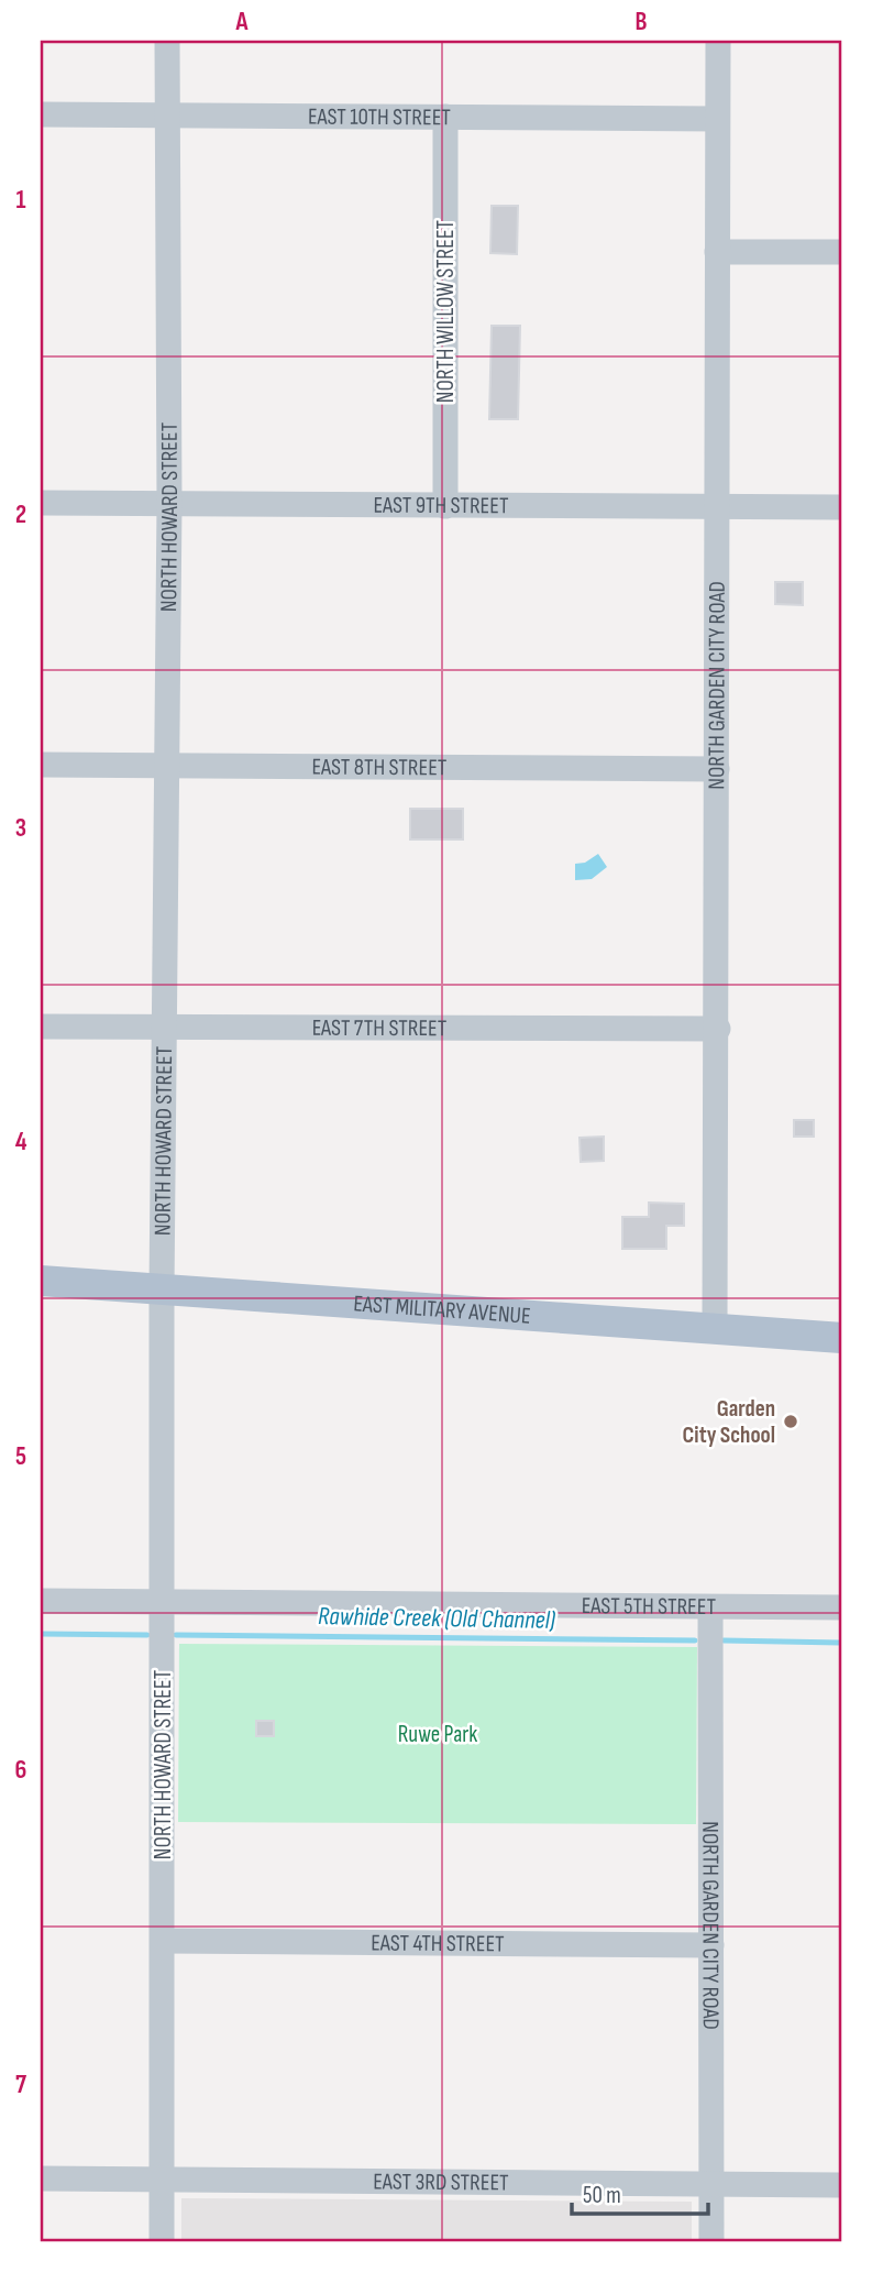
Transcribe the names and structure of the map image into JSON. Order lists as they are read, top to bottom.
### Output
{
  "streets": {
    "main road": ["EAST MILITARY AVENUE"],
    "street": [
      "EAST 10TH STREET",
      "NORTH WILLOW STREET",
      "EAST 9TH STREET",
      "NORTH HOWARD STREET",
      "NORTH GARDEN CITY ROAD",
      "EAST 8TH STREET",
      "EAST 7TH STREET",
      "EAST 5TH STREET",
      "EAST 4TH STREET",
      "EAST 3RD STREET"
    ]
  },
  "crossings": [
    ["EAST 10TH STREET", "NORTH WILLOW STREET"],
    ["EAST 10TH STREET", "NORTH HOWARD STREET"],
    ["EAST 10TH STREET", "NORTH GARDEN CITY ROAD"],
    ["NORTH WILLOW STREET", "EAST 9TH STREET"],
    ["EAST 9TH STREET", "NORTH HOWARD STREET"],
    ["EAST 9TH STREET", "NORTH GARDEN CITY ROAD"],
    ["NORTH HOWARD STREET", "EAST 8TH STREET"],
    ["NORTH HOWARD STREET", "EAST 7TH STREET"],
    ["NORTH HOWARD STREET", "EAST MILITARY AVENUE"],
    ["NORTH HOWARD STREET", "EAST 5TH STREET"],
    ["NORTH HOWARD STREET", "EAST 4TH STREET"],
    ["NORTH HOWARD STREET", "EAST 3RD STREET"],
    ["NORTH GARDEN CITY ROAD", "EAST 8TH STREET"],
    ["NORTH GARDEN CITY ROAD", "EAST 7TH STREET"],
    ["NORTH GARDEN CITY ROAD", "EAST MILITARY AVENUE"],
    ["NORTH GARDEN CITY ROAD", "EAST 5TH STREET"],
    ["NORTH GARDEN CITY ROAD", "EAST 4TH STREET"],
    ["NORTH GARDEN CITY ROAD", "EAST 3RD STREET"]
  ],
  "water": ["Rawhide Creek (Old Channel)"],
  "parks": ["Ruwe Park"],
  "places": ["Garden City School"],
  "scale_bar": "50 m",
  "grid": {
    "columns": ["A", "B"],
    "rows": [
      "1",
      "2",
      "3",
      "4",
      "5",
      "6",
      "7"
    ]
  }
}
